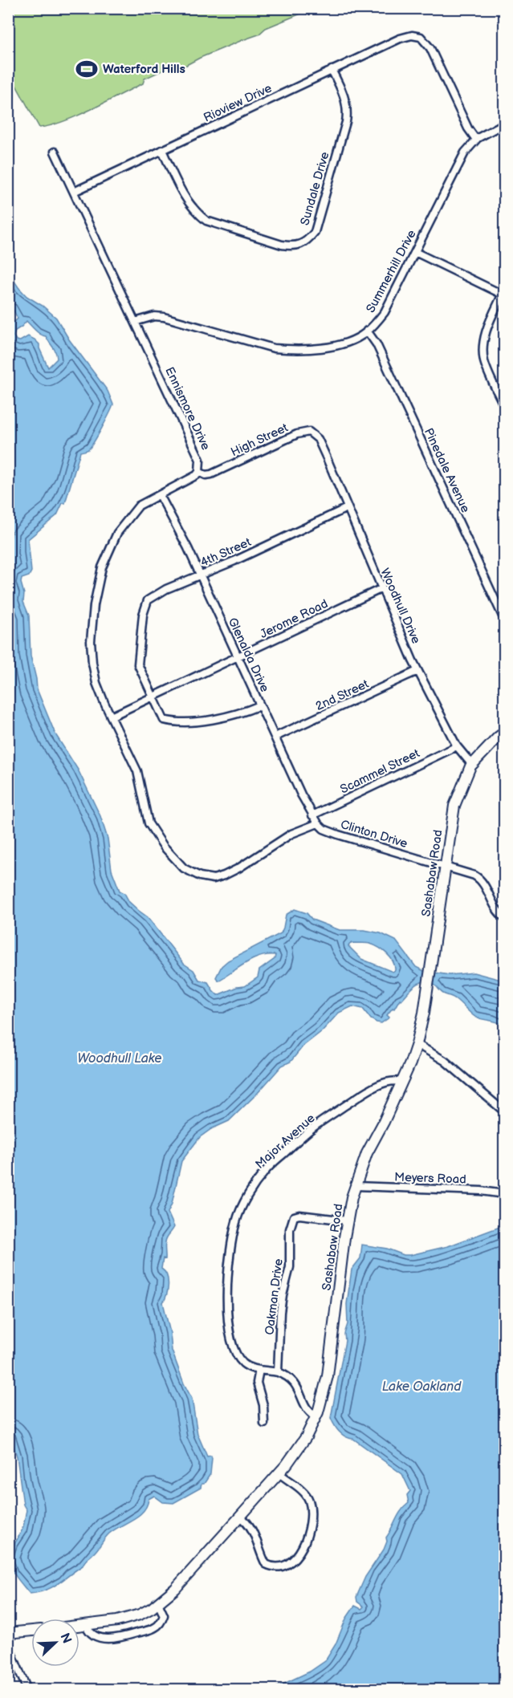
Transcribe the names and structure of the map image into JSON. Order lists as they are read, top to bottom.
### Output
{
  "streets": {
    "street": [
      "Rioview Drive",
      "Sundale Drive",
      "Summerhill Drive",
      "Ennismore Drive",
      "High Street",
      "Pinedale Avenue",
      "4th Street",
      "Woodhull Drive",
      "Jerome Road",
      "Glenalda Drive",
      "2nd Street",
      "Scammel Street",
      "Clinton Drive",
      "Sashabaw Road",
      "Major Avenue",
      "Meyers Road",
      "Oakman Drive"
    ]
  },
  "crossings": [
    ["Rioview Drive", "Sundale Drive"],
    ["Rioview Drive", "Summerhill Drive"],
    ["Rioview Drive", "Ennismore Drive"],
    ["Summerhill Drive", "Ennismore Drive"],
    ["Summerhill Drive", "Pinedale Avenue"],
    ["Ennismore Drive", "High Street"],
    ["High Street", "Woodhull Drive"],
    ["4th Street", "Woodhull Drive"],
    ["4th Street", "Jerome Road"],
    ["4th Street", "Glenalda Drive"],
    ["Woodhull Drive", "Jerome Road"],
    ["Woodhull Drive", "2nd Street"],
    ["Woodhull Drive", "Scammel Street"],
    ["Woodhull Drive", "Sashabaw Road"],
    ["Jerome Road", "Glenalda Drive"],
    ["Glenalda Drive", "2nd Street"],
    ["Glenalda Drive", "Scammel Street"],
    ["Glenalda Drive", "Clinton Drive"],
    ["Clinton Drive", "Sashabaw Road"],
    ["Sashabaw Road", "Major Avenue"],
    ["Sashabaw Road", "Meyers Road"],
    ["Sashabaw Road", "Oakman Drive"],
    ["Major Avenue", "Oakman Drive"]
  ],
  "water": ["Woodhull Lake", "Lake Oakland"],
  "places": {
    "sports": ["Waterford Hills"]
  },
  "north": "top right"
}
